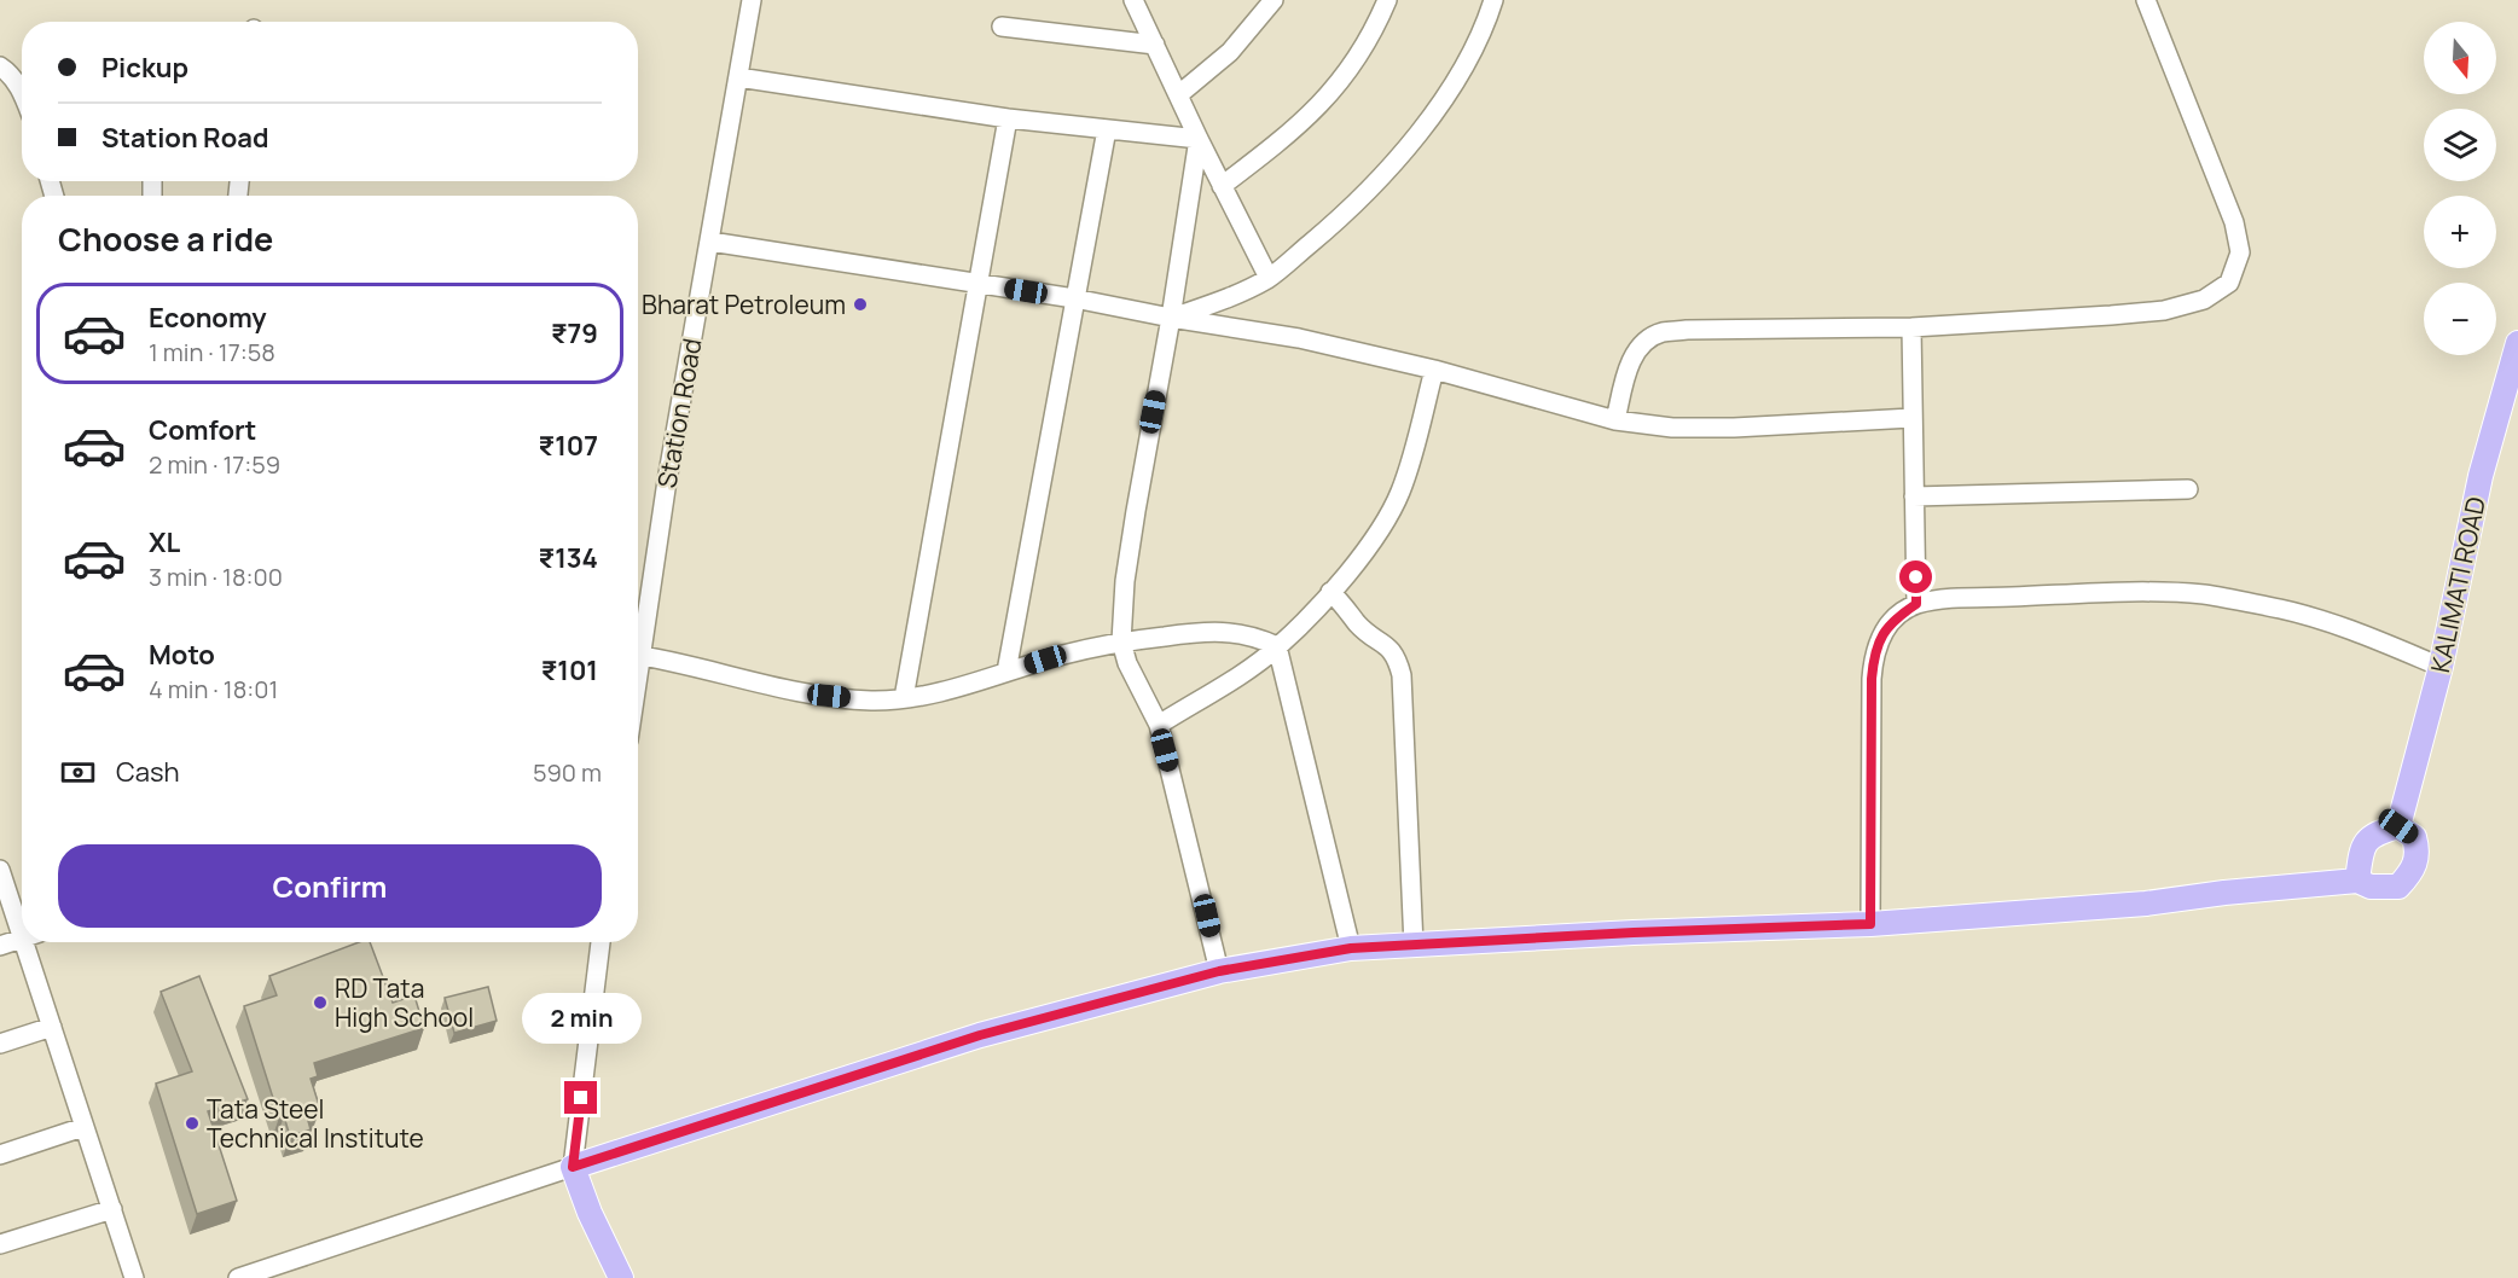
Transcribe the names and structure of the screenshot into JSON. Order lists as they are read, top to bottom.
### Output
{
  "streets": {
    "main road": ["KALIMATI ROAD"],
    "street": ["Station Road"]
  },
  "places": ["Bharat Petroleum", "RD Tata High School", "Tata Steel Technical Institute"],
  "north": "bottom",
  "page": {
    "map_buttons": ["+", "−"],
    "banner": ["Pickup", "Station Road"],
    "heading": "Choose a ride",
    "list": [
      {
        "name": "Economy",
        "note": "1 min · 17:58",
        "value": "₹79"
      },
      {
        "name": "Comfort",
        "note": "2 min · 17:59",
        "value": "₹107"
      },
      {
        "name": "XL",
        "note": "3 min · 18:00",
        "value": "₹134"
      },
      {
        "name": "Moto",
        "note": "4 min · 18:01",
        "value": "₹101"
      }
    ],
    "pay": ["Cash", "590 m"],
    "buttons": "Confirm",
    "bubble": "2 min"
  }
}
